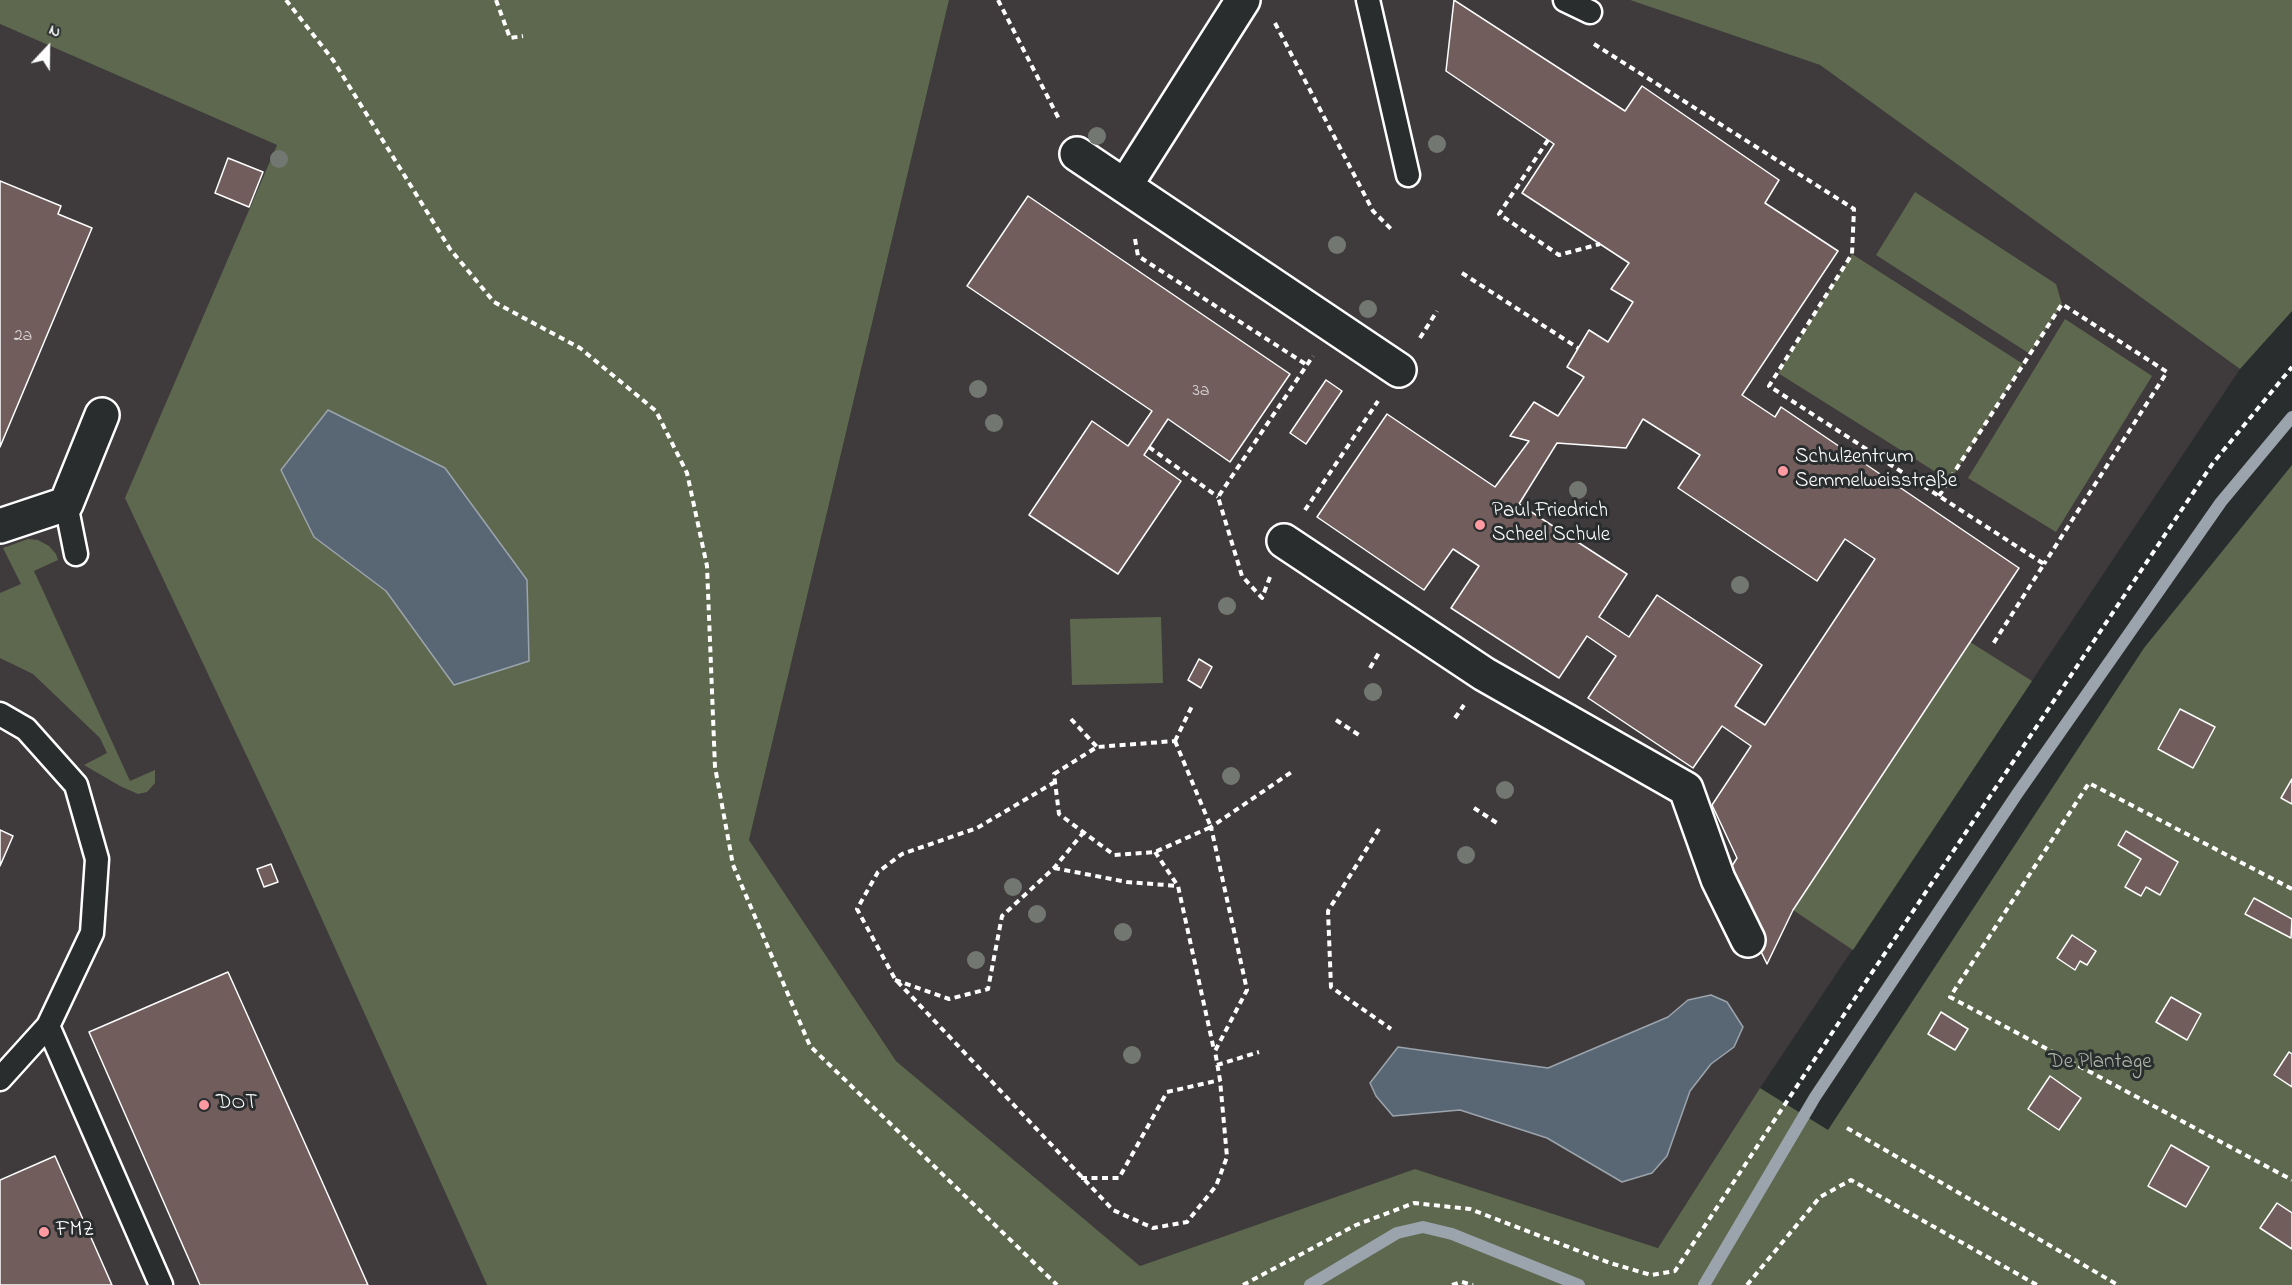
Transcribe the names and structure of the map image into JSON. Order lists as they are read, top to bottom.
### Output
{
  "parks": ["De Plantage"],
  "places": [
    "Schulzentrum Semmelweisstraße",
    "Paul Friedrich Scheel Schule",
    "DOT",
    "FMZ"
  ],
  "house_numbers": ["2a", "3a"],
  "north": "top"
}
